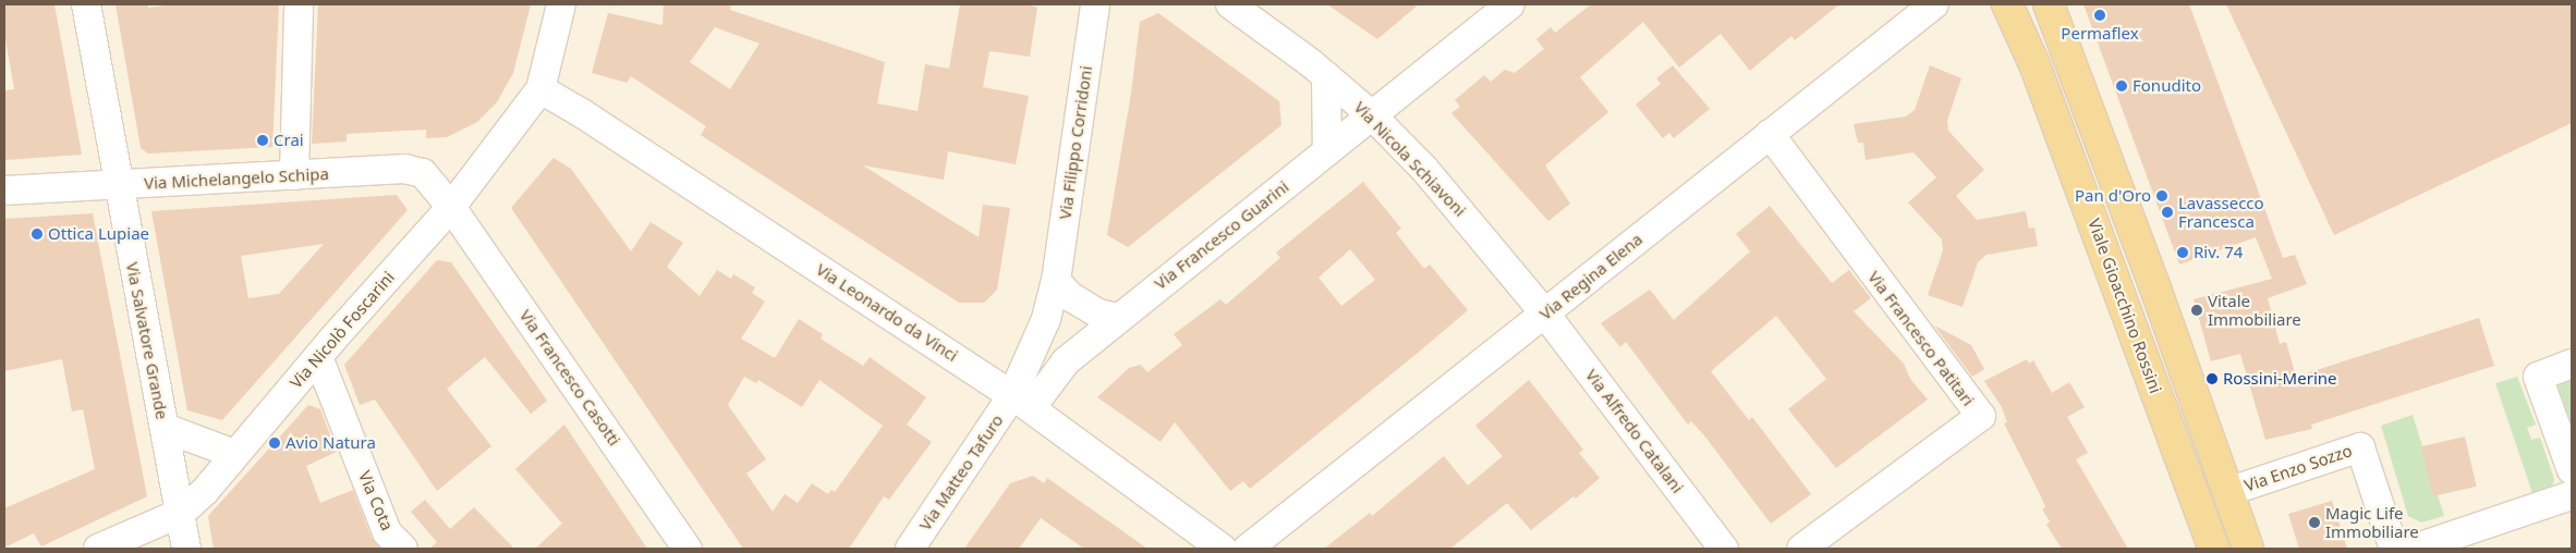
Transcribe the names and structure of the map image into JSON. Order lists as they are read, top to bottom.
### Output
{
  "streets": {
    "main road": ["Viale Gioacchino Rossini"],
    "street": [
      "Via Filippo Corridoni",
      "Via Nicola Schiavoni",
      "Via Michelangelo Schipa",
      "Via Francesco Guarini",
      "Via Regina Elena",
      "Via Leonardo da Vinci",
      "Via Nicolò Foscarini",
      "Via Francesco Patitari",
      "Via Salvatore Grande",
      "Via Francesco Casotti",
      "Via Alfredo Catalani",
      "Via Enzo Sozzo",
      "Via Matteo Tafuro",
      "Via Cota"
    ]
  },
  "crossings": [
    ["Via Filippo Corridoni", "Via Francesco Guarini"],
    ["Via Filippo Corridoni", "Via Leonardo da Vinci"],
    ["Via Filippo Corridoni", "Via Matteo Tafuro"],
    ["Via Nicola Schiavoni", "Via Francesco Guarini"],
    ["Via Nicola Schiavoni", "Via Regina Elena"],
    ["Via Nicola Schiavoni", "Via Alfredo Catalani"],
    ["Via Michelangelo Schipa", "Via Nicolò Foscarini"],
    ["Via Michelangelo Schipa", "Via Salvatore Grande"],
    ["Via Michelangelo Schipa", "Via Francesco Casotti"],
    ["Via Francesco Guarini", "Via Leonardo da Vinci"],
    ["Via Francesco Guarini", "Via Matteo Tafuro"],
    ["Via Regina Elena", "Via Francesco Patitari"],
    ["Via Regina Elena", "Via Alfredo Catalani"],
    ["Viale Gioacchino Rossini", "Via Enzo Sozzo"],
    ["Via Leonardo da Vinci", "Via Nicolò Foscarini"],
    ["Via Leonardo da Vinci", "Via Matteo Tafuro"],
    ["Via Nicolò Foscarini", "Via Salvatore Grande"],
    ["Via Nicolò Foscarini", "Via Francesco Casotti"],
    ["Via Nicolò Foscarini", "Via Cota"]
  ],
  "places": [
    "Permaflex",
    "Fonudito",
    "Crai",
    "Pan d'Oro",
    "Lavassecco Francesca",
    "Ottica Lupiae",
    "Riv. 74",
    "Vitale Immobiliare",
    "Rossini-Merine",
    "Avio Natura",
    "Magic Life Immobiliare"
  ]
}
